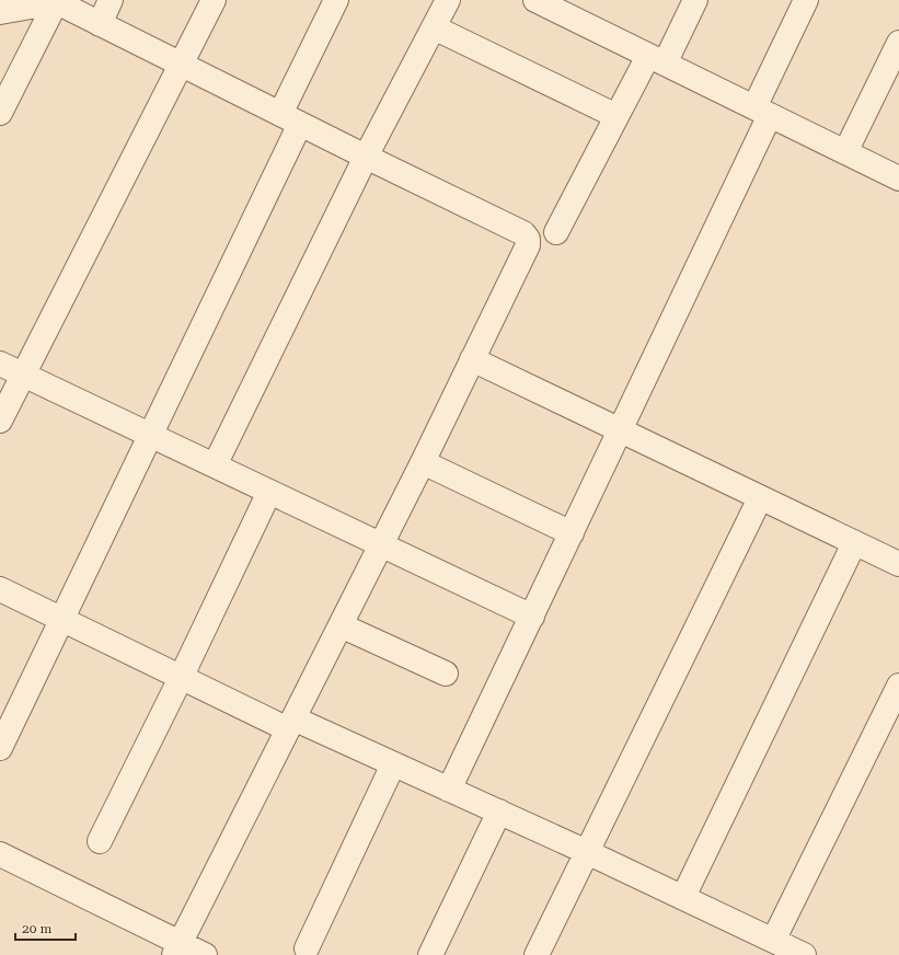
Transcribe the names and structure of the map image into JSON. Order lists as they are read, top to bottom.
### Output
{
  "scale_bar": "20 m"
}
